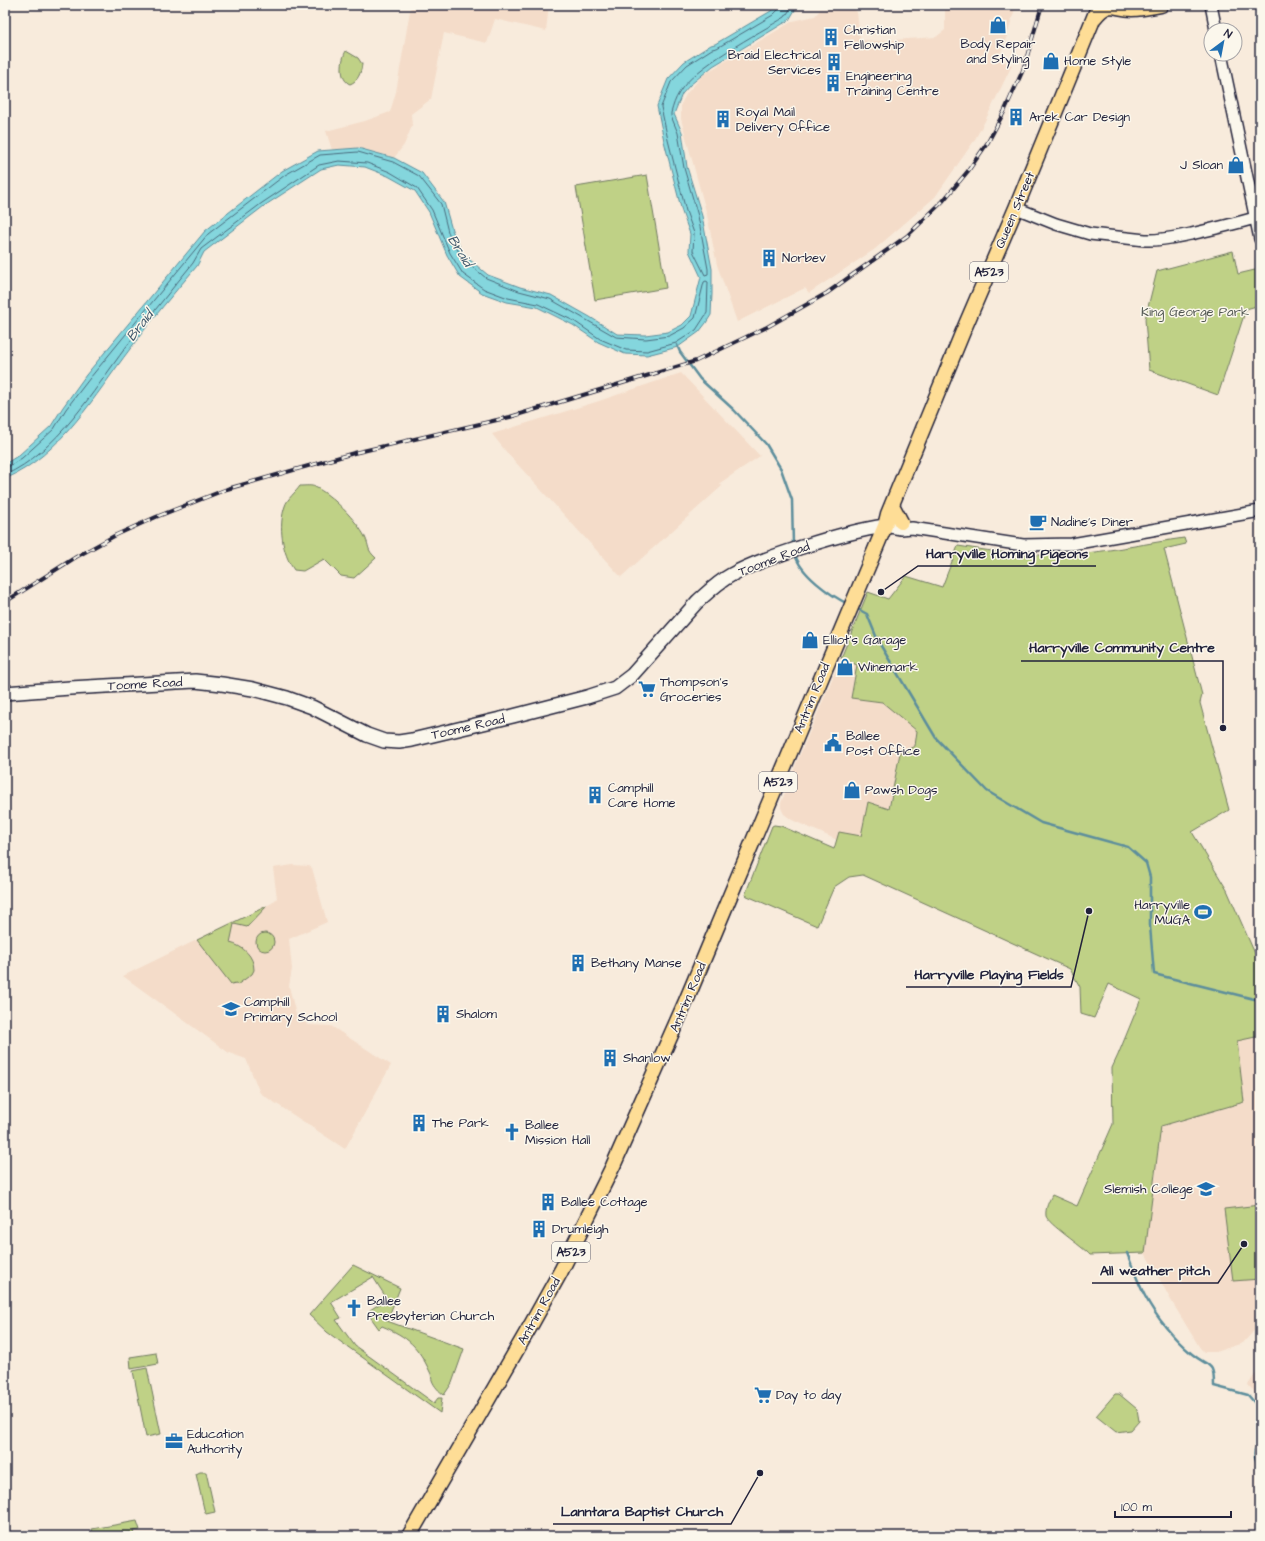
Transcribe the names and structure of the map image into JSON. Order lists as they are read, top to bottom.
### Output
{
  "streets": {
    "main road": [
      "Queen Street",
      "A523",
      "Toome Road",
      "Antrim Road"
    ]
  },
  "crossings": [
    ["Queen Street", "A523"],
    ["Queen Street", "Toome Road"],
    ["Queen Street", "Antrim Road"],
    ["Toome Road", "Antrim Road"]
  ],
  "water": ["Braid"],
  "parks": ["King George Park"],
  "places": {
    "shop": [
      "Body Repair and Styling",
      "Home Style",
      "J Sloan",
      "Elliot's Garage",
      "Winemark",
      "Pawsh Dogs"
    ],
    "building": [
      "Christian Fellowship",
      "Braid Electrical Services",
      "Engineering Training Centre",
      "Arek Car Design",
      "Royal Mail Delivery Office",
      "Norbev",
      "Camphill Care Home",
      "Bethany Manse",
      "Shalom",
      "Shanlow",
      "The Park",
      "Ballee Cottage",
      "Drumleigh"
    ],
    "cafe": ["Nadine's Diner"],
    "other": [
      "Harryville Homing Pigeons",
      "Harryville Community Centre",
      "Harryville Playing Fields",
      "All weather pitch",
      "Lanntara Baptist Church"
    ],
    "supermarket": ["Thompson's Groceries", "Day to day"],
    "public building": ["Ballee Post Office"],
    "sports": ["Harryville MUGA"],
    "school or university": ["Camphill Primary School", "Slemish College"],
    "church": ["Ballee Mission Hall", "Ballee Presbyterian Church"],
    "office": ["Education Authority"]
  },
  "scale_bar": "100 m",
  "north": "top right"
}
